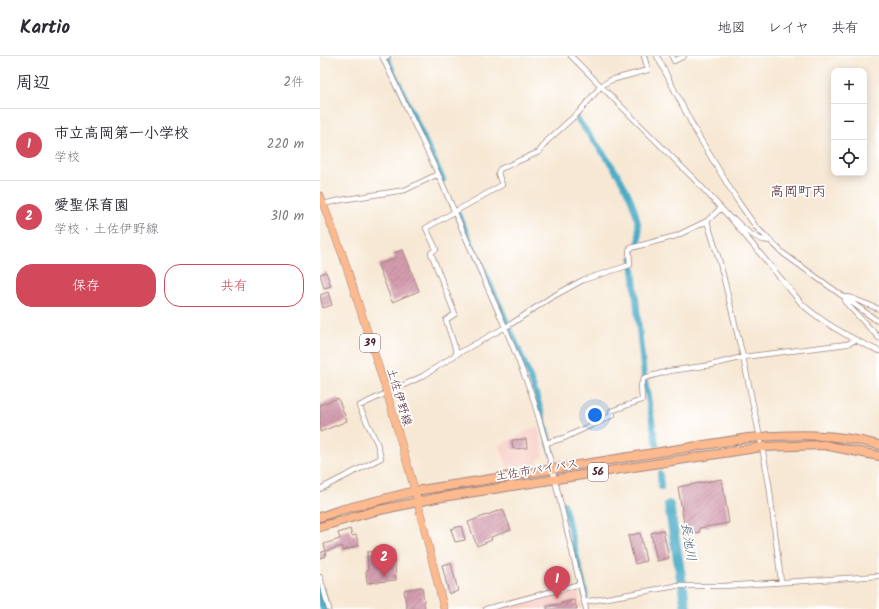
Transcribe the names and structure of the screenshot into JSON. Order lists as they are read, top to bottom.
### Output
{
  "streets": {
    "highway": ["土佐市バイパス", "56"],
    "main road": ["39", "土佐伊野線"]
  },
  "crossings": [
    ["土佐伊野線", "土佐市バイパス"]
  ],
  "districts": ["高岡町丙"],
  "water": ["長池川"],
  "page": {
    "header": "Kartio",
    "nav": ["地図", "レイヤ", "共有"],
    "heading": ["周辺", "2件"],
    "map_buttons": ["+", "−"],
    "list": [
      {
        "mark": "1",
        "name": "市立高岡第一小学校",
        "note": "学校",
        "value": "220 m"
      },
      {
        "mark": "2",
        "name": "愛聖保育園",
        "note": "学校 · 土佐伊野線",
        "value": "310 m"
      }
    ],
    "buttons": ["保存", "共有"],
    "pins": ["2", "1"]
  }
}
